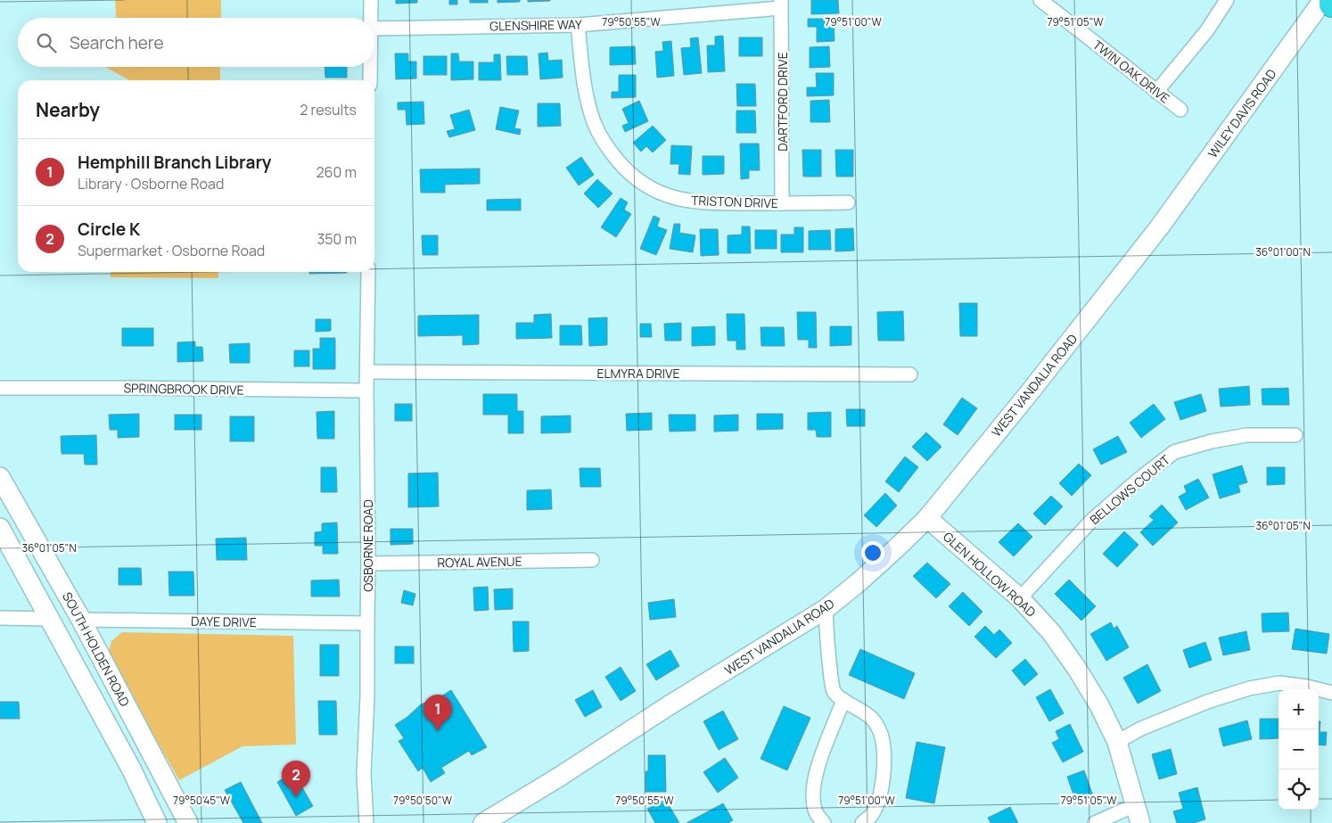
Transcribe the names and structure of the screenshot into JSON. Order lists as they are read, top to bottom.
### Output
{
  "streets": {
    "main road": [
      "WILEY DAVIS ROAD",
      "WEST VANDALIA ROAD",
      "GLEN HOLLOW ROAD",
      "SOUTH HOLDEN ROAD"
    ],
    "street": [
      "GLENSHIRE WAY",
      "TWIN OAK DRIVE",
      "DARTFORD DRIVE",
      "TRISTON DRIVE",
      "ELMYRA DRIVE",
      "SPRINGBROOK DRIVE",
      "BELLOWS COURT",
      "OSBORNE ROAD",
      "ROYAL AVENUE",
      "DAYE DRIVE"
    ]
  },
  "crossings": [
    ["GLENSHIRE WAY", "DARTFORD DRIVE"],
    ["GLENSHIRE WAY", "TRISTON DRIVE"],
    ["DARTFORD DRIVE", "TRISTON DRIVE"],
    ["WILEY DAVIS ROAD", "WEST VANDALIA ROAD"],
    ["ELMYRA DRIVE", "OSBORNE ROAD"],
    ["WEST VANDALIA ROAD", "GLEN HOLLOW ROAD"],
    ["SPRINGBROOK DRIVE", "OSBORNE ROAD"],
    ["BELLOWS COURT", "GLEN HOLLOW ROAD"],
    ["OSBORNE ROAD", "ROYAL AVENUE"],
    ["OSBORNE ROAD", "DAYE DRIVE"],
    ["DAYE DRIVE", "SOUTH HOLDEN ROAD"]
  ],
  "page": {
    "search": "Search here",
    "heading": ["Nearby", "2 results"],
    "list": [
      {
        "mark": "1",
        "name": "Hemphill Branch Library",
        "note": "Library · Osborne Road",
        "value": "260 m"
      },
      {
        "mark": "2",
        "name": "Circle K",
        "note": "Supermarket · Osborne Road",
        "value": "350 m"
      }
    ],
    "map_buttons": ["+", "−"],
    "pins": ["1", "2"]
  },
  "coordinates": [
    "79°50'55\"W",
    "79°51'00\"W",
    "79°51'05\"W",
    "36°01'00\"N",
    "36°01'05\"N",
    "79°50'45\"W",
    "79°50'50\"W"
  ]
}
